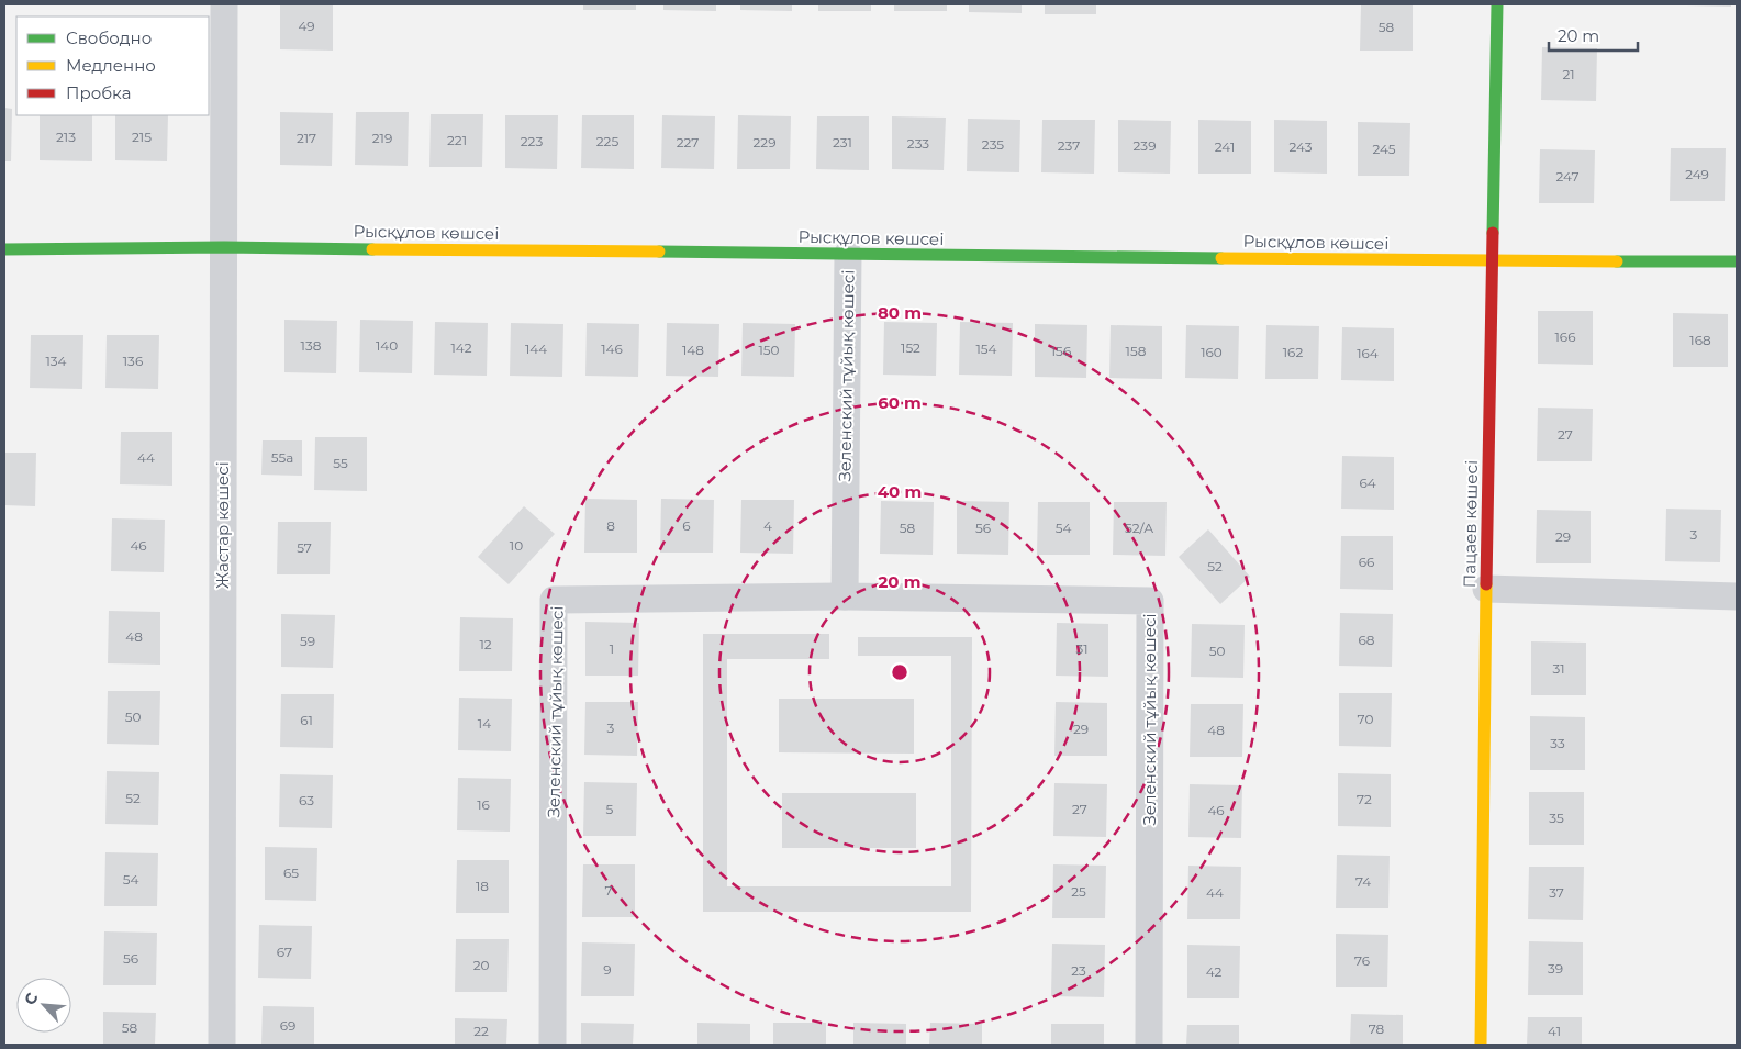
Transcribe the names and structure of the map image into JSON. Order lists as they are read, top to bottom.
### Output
{
  "streets": {
    "street": [
      "Рысқұлов көшсеі",
      "Зеленский тұйық көшесі",
      "Пацаев көшесі",
      "Жастар көшесі"
    ]
  },
  "crossings": [
    ["Рысқұлов көшсеі", "Зеленский тұйық көшесі"],
    ["Рысқұлов көшсеі", "Пацаев көшесі"],
    ["Рысқұлов көшсеі", "Жастар көшесі"]
  ],
  "house_numbers": [
    "49",
    "58",
    "21",
    "213",
    "215",
    "217",
    "219",
    "221",
    "223",
    "225",
    "227",
    "229",
    "231",
    "233",
    "235",
    "237",
    "239",
    "241",
    "243",
    "245",
    "249",
    "247",
    "166",
    "168",
    "138",
    "140",
    "142",
    "152",
    "144",
    "146",
    "154",
    "148",
    "150",
    "156",
    "158",
    "160",
    "162",
    "164",
    "134",
    "136",
    "27",
    "44",
    "55а",
    "55",
    "64",
    "8",
    "6",
    "4",
    "58",
    "56",
    "54",
    "52/А",
    "3",
    "29",
    "46",
    "10",
    "57",
    "66",
    "52",
    "48",
    "68",
    "59",
    "12",
    "1",
    "31",
    "50",
    "31",
    "50",
    "70",
    "61",
    "14",
    "3",
    "29",
    "48",
    "33",
    "52",
    "72",
    "63",
    "16",
    "5",
    "27",
    "46",
    "35",
    "65",
    "54",
    "74",
    "18",
    "7",
    "25",
    "44",
    "37",
    "67",
    "56",
    "76",
    "20",
    "39",
    "9",
    "23",
    "42",
    "69",
    "58",
    "78",
    "22",
    "41"
  ],
  "legend": ["Свободно", "Медленно", "Пробка"],
  "scale_bar": "20 m",
  "north": "top left",
  "rings": [
    "80 m",
    "60 m",
    "40 m",
    "20 m"
  ]
}
